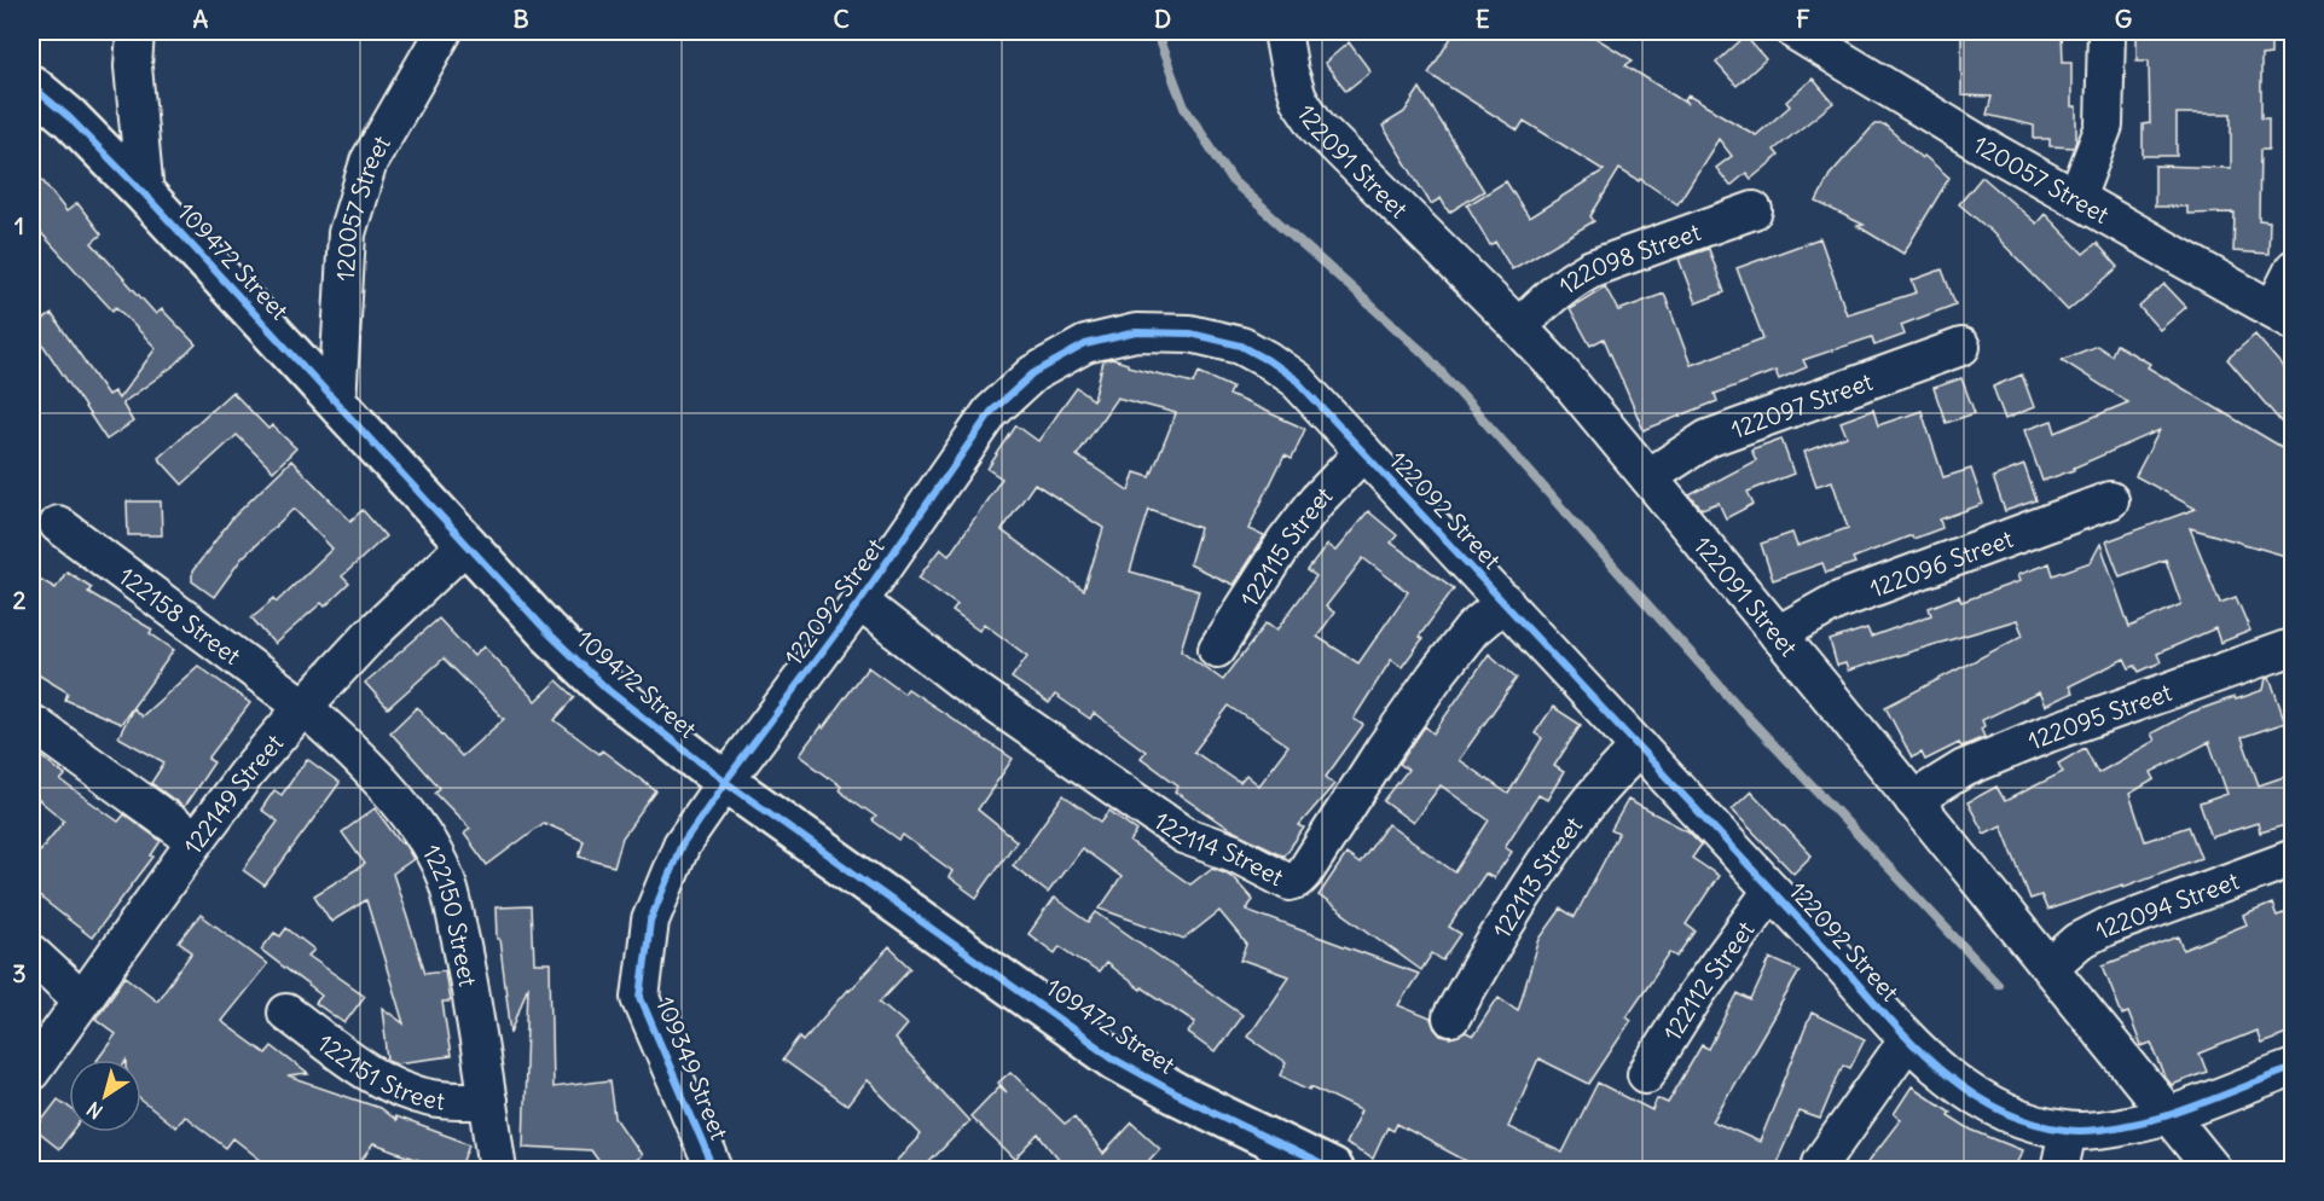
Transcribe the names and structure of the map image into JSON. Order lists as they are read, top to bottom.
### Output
{
  "streets": {
    "street": [
      "122091 Street",
      "120057 Street",
      "122098 Street",
      "109472 Street",
      "122097 Street",
      "122092 Street",
      "122115 Street",
      "122096 Street",
      "122158 Street",
      "122095 Street",
      "122149 Street",
      "122114 Street",
      "122113 Street",
      "122094 Street",
      "122150 Street",
      "122112 Street",
      "122151 Street",
      "109349 Street"
    ]
  },
  "crossings": [
    ["122091 Street", "122098 Street"],
    ["122091 Street", "122097 Street"],
    ["122091 Street", "122092 Street"],
    ["122091 Street", "122096 Street"],
    ["122091 Street", "122095 Street"],
    ["122091 Street", "122094 Street"],
    ["120057 Street", "109472 Street"],
    ["109472 Street", "122092 Street"],
    ["109472 Street", "122149 Street"],
    ["109472 Street", "109349 Street"],
    ["122092 Street", "122115 Street"],
    ["122092 Street", "122114 Street"],
    ["122092 Street", "122113 Street"],
    ["122092 Street", "122112 Street"],
    ["122092 Street", "109349 Street"],
    ["122158 Street", "122149 Street"],
    ["122158 Street", "122150 Street"],
    ["122149 Street", "122150 Street"],
    ["122150 Street", "122151 Street"]
  ],
  "north": "bottom left",
  "grid": {
    "columns": [
      "A",
      "B",
      "C",
      "D",
      "E",
      "F",
      "G"
    ],
    "rows": ["1", "2", "3"]
  }
}
